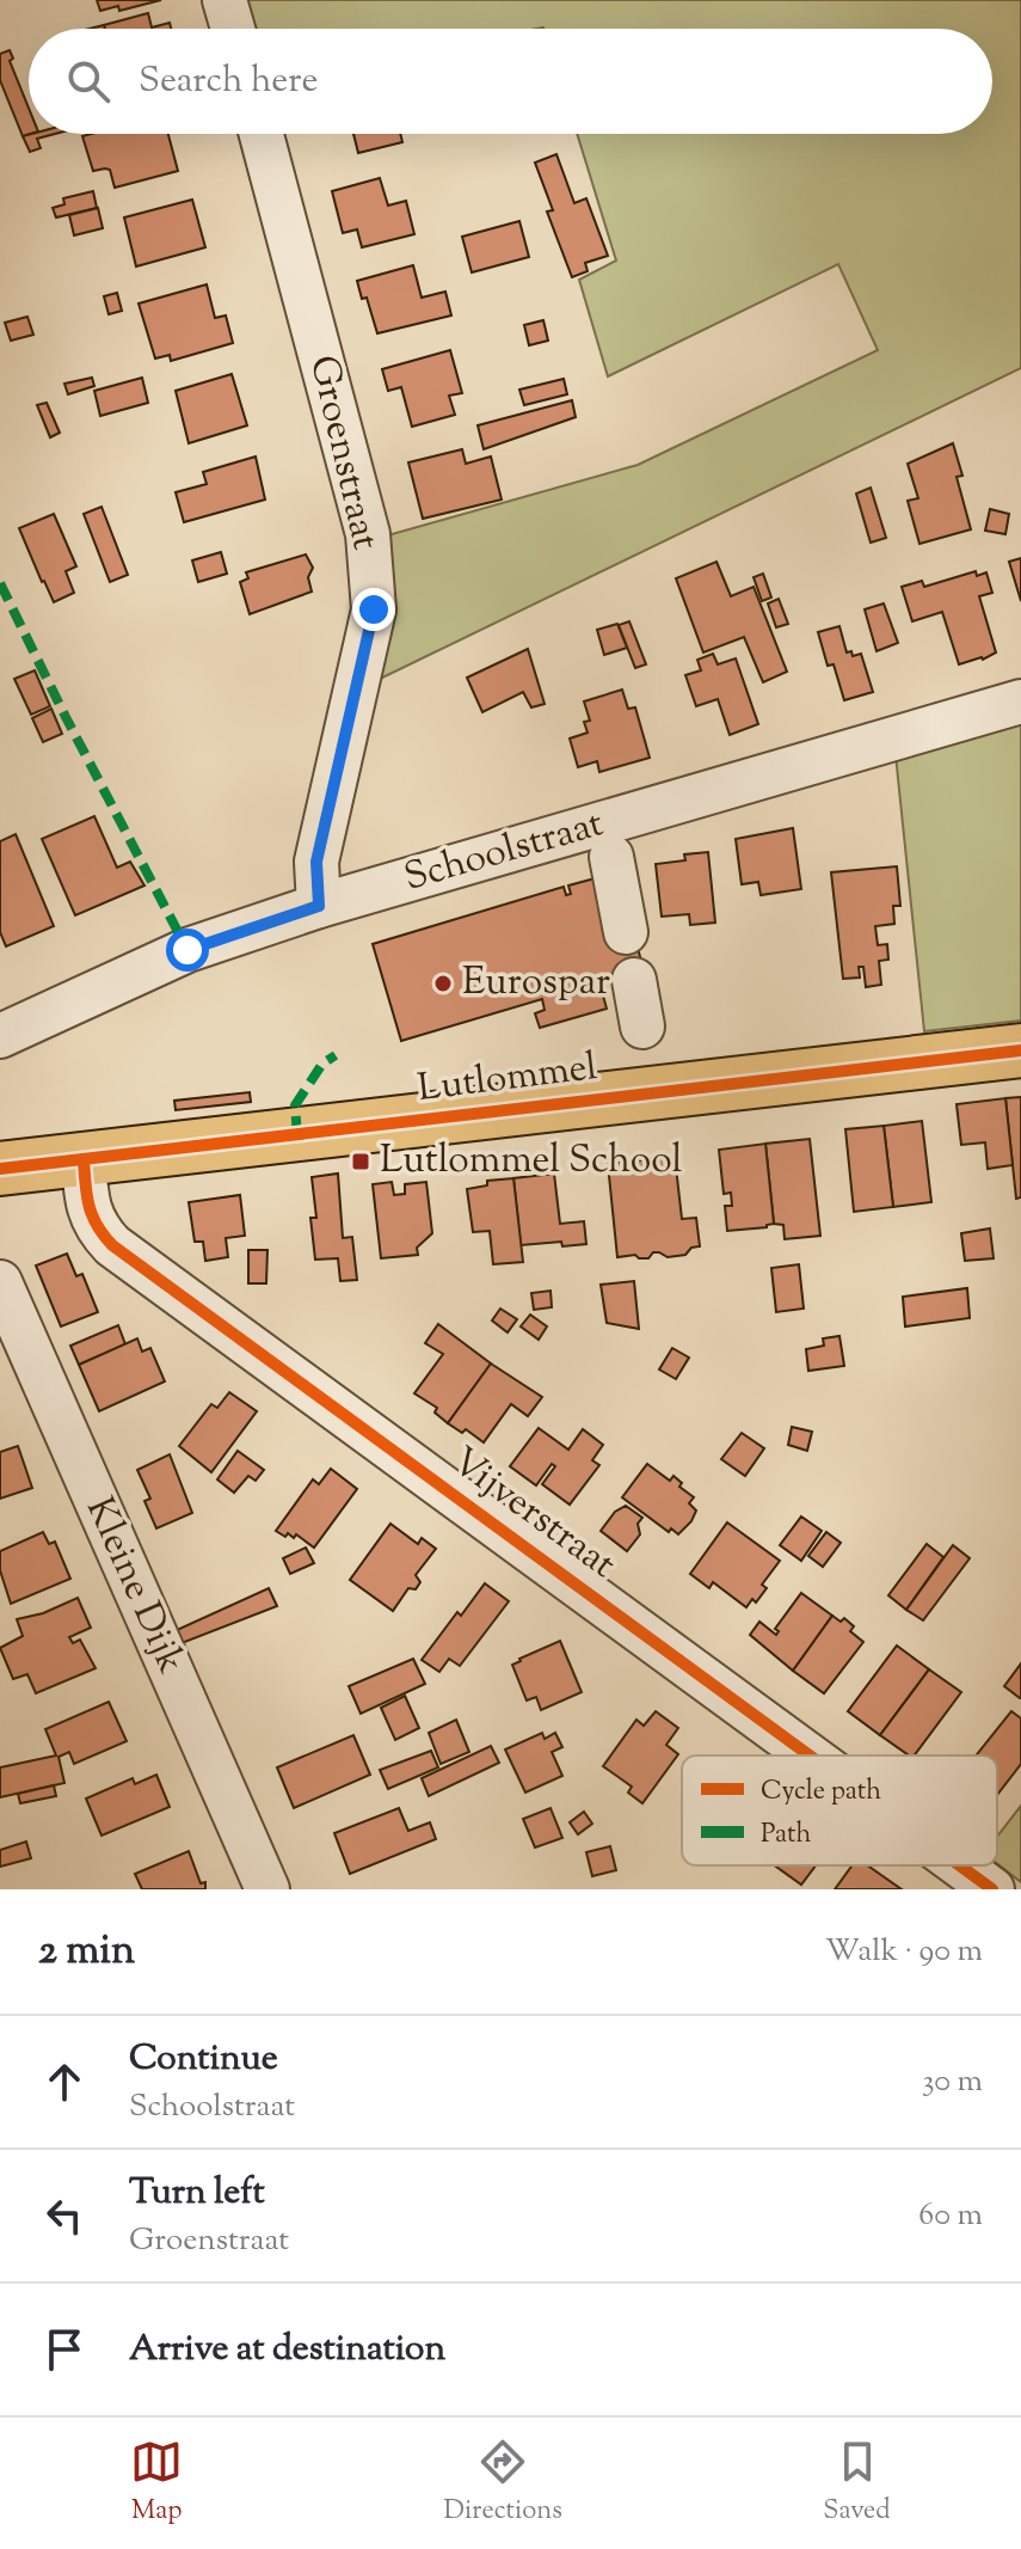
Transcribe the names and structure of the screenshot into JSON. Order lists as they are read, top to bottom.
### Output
{
  "streets": {
    "main road": ["Lutlommel"],
    "street": [
      "Groenstraat",
      "Schoolstraat",
      "Vijverstraat",
      "Kleine Dijk"
    ]
  },
  "crossings": [
    ["Groenstraat", "Schoolstraat"],
    ["Lutlommel", "Vijverstraat"]
  ],
  "places": {
    "other": ["Eurospar"],
    "transit": ["Lutlommel School"]
  },
  "legend": ["Cycle path", "Path"],
  "page": {
    "search": "Search here",
    "heading": ["2 min", "Walk · 90 m"],
    "list": [
      ["Continue", "Schoolstraat", "30 m"],
      ["Turn left", "Groenstraat", "60 m"],
      "Arrive at destination"
    ],
    "nav": ["Map", "Directions", "Saved"]
  }
}
